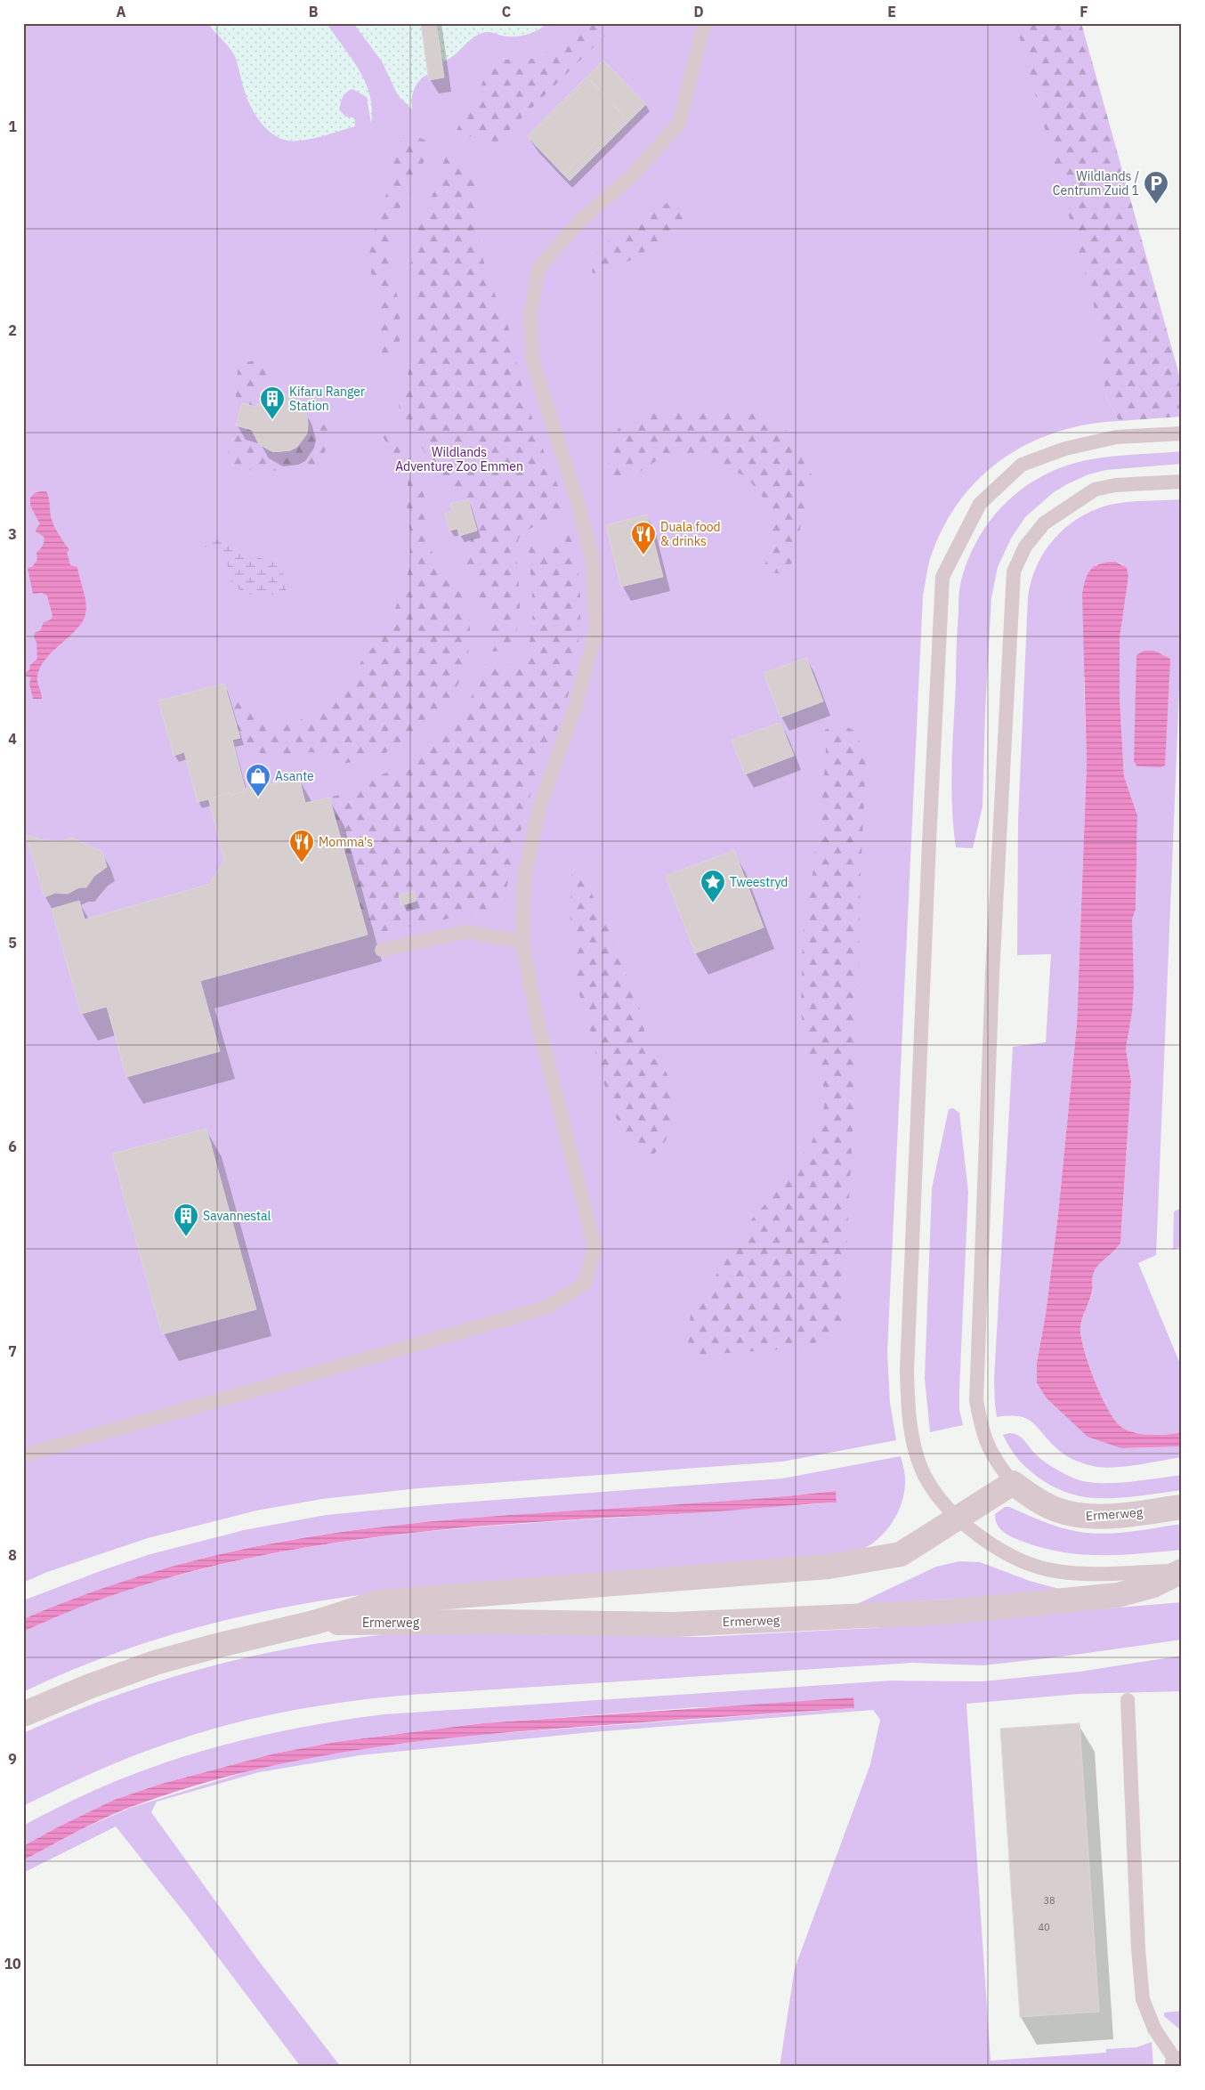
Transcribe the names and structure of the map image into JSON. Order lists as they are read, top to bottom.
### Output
{
  "streets": {
    "street": ["Ermerweg"]
  },
  "parks": ["Wildlands Adventure Zoo Emmen"],
  "places": {
    "parking": ["Wildlands / Centrum Zuid 1"],
    "building": ["Kifaru Ranger Station", "Savannestal"],
    "restaurant": ["Duala food & drinks", "Momma's"],
    "shop": ["Asante"],
    "place": ["Tweestryd"]
  },
  "house_numbers": ["38", "40"],
  "grid": {
    "columns": [
      "A",
      "B",
      "C",
      "D",
      "E",
      "F"
    ],
    "rows": [
      "1",
      "2",
      "3",
      "4",
      "5",
      "6",
      "7",
      "8",
      "9",
      "10"
    ]
  }
}
